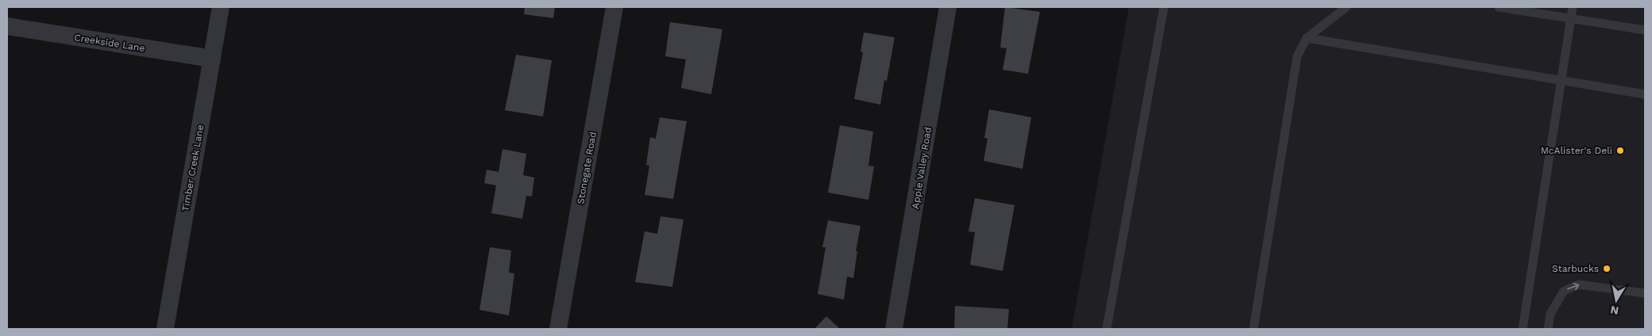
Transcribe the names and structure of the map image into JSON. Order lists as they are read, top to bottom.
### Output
{
  "streets": {
    "street": [
      "Creekside Lane",
      "Timber Creek Lane",
      "Stonegate Road",
      "Apple Valley Road"
    ]
  },
  "crossings": [
    ["Creekside Lane", "Timber Creek Lane"]
  ],
  "places": ["McAlister's Deli", "Starbucks"],
  "north": "bottom"
}
